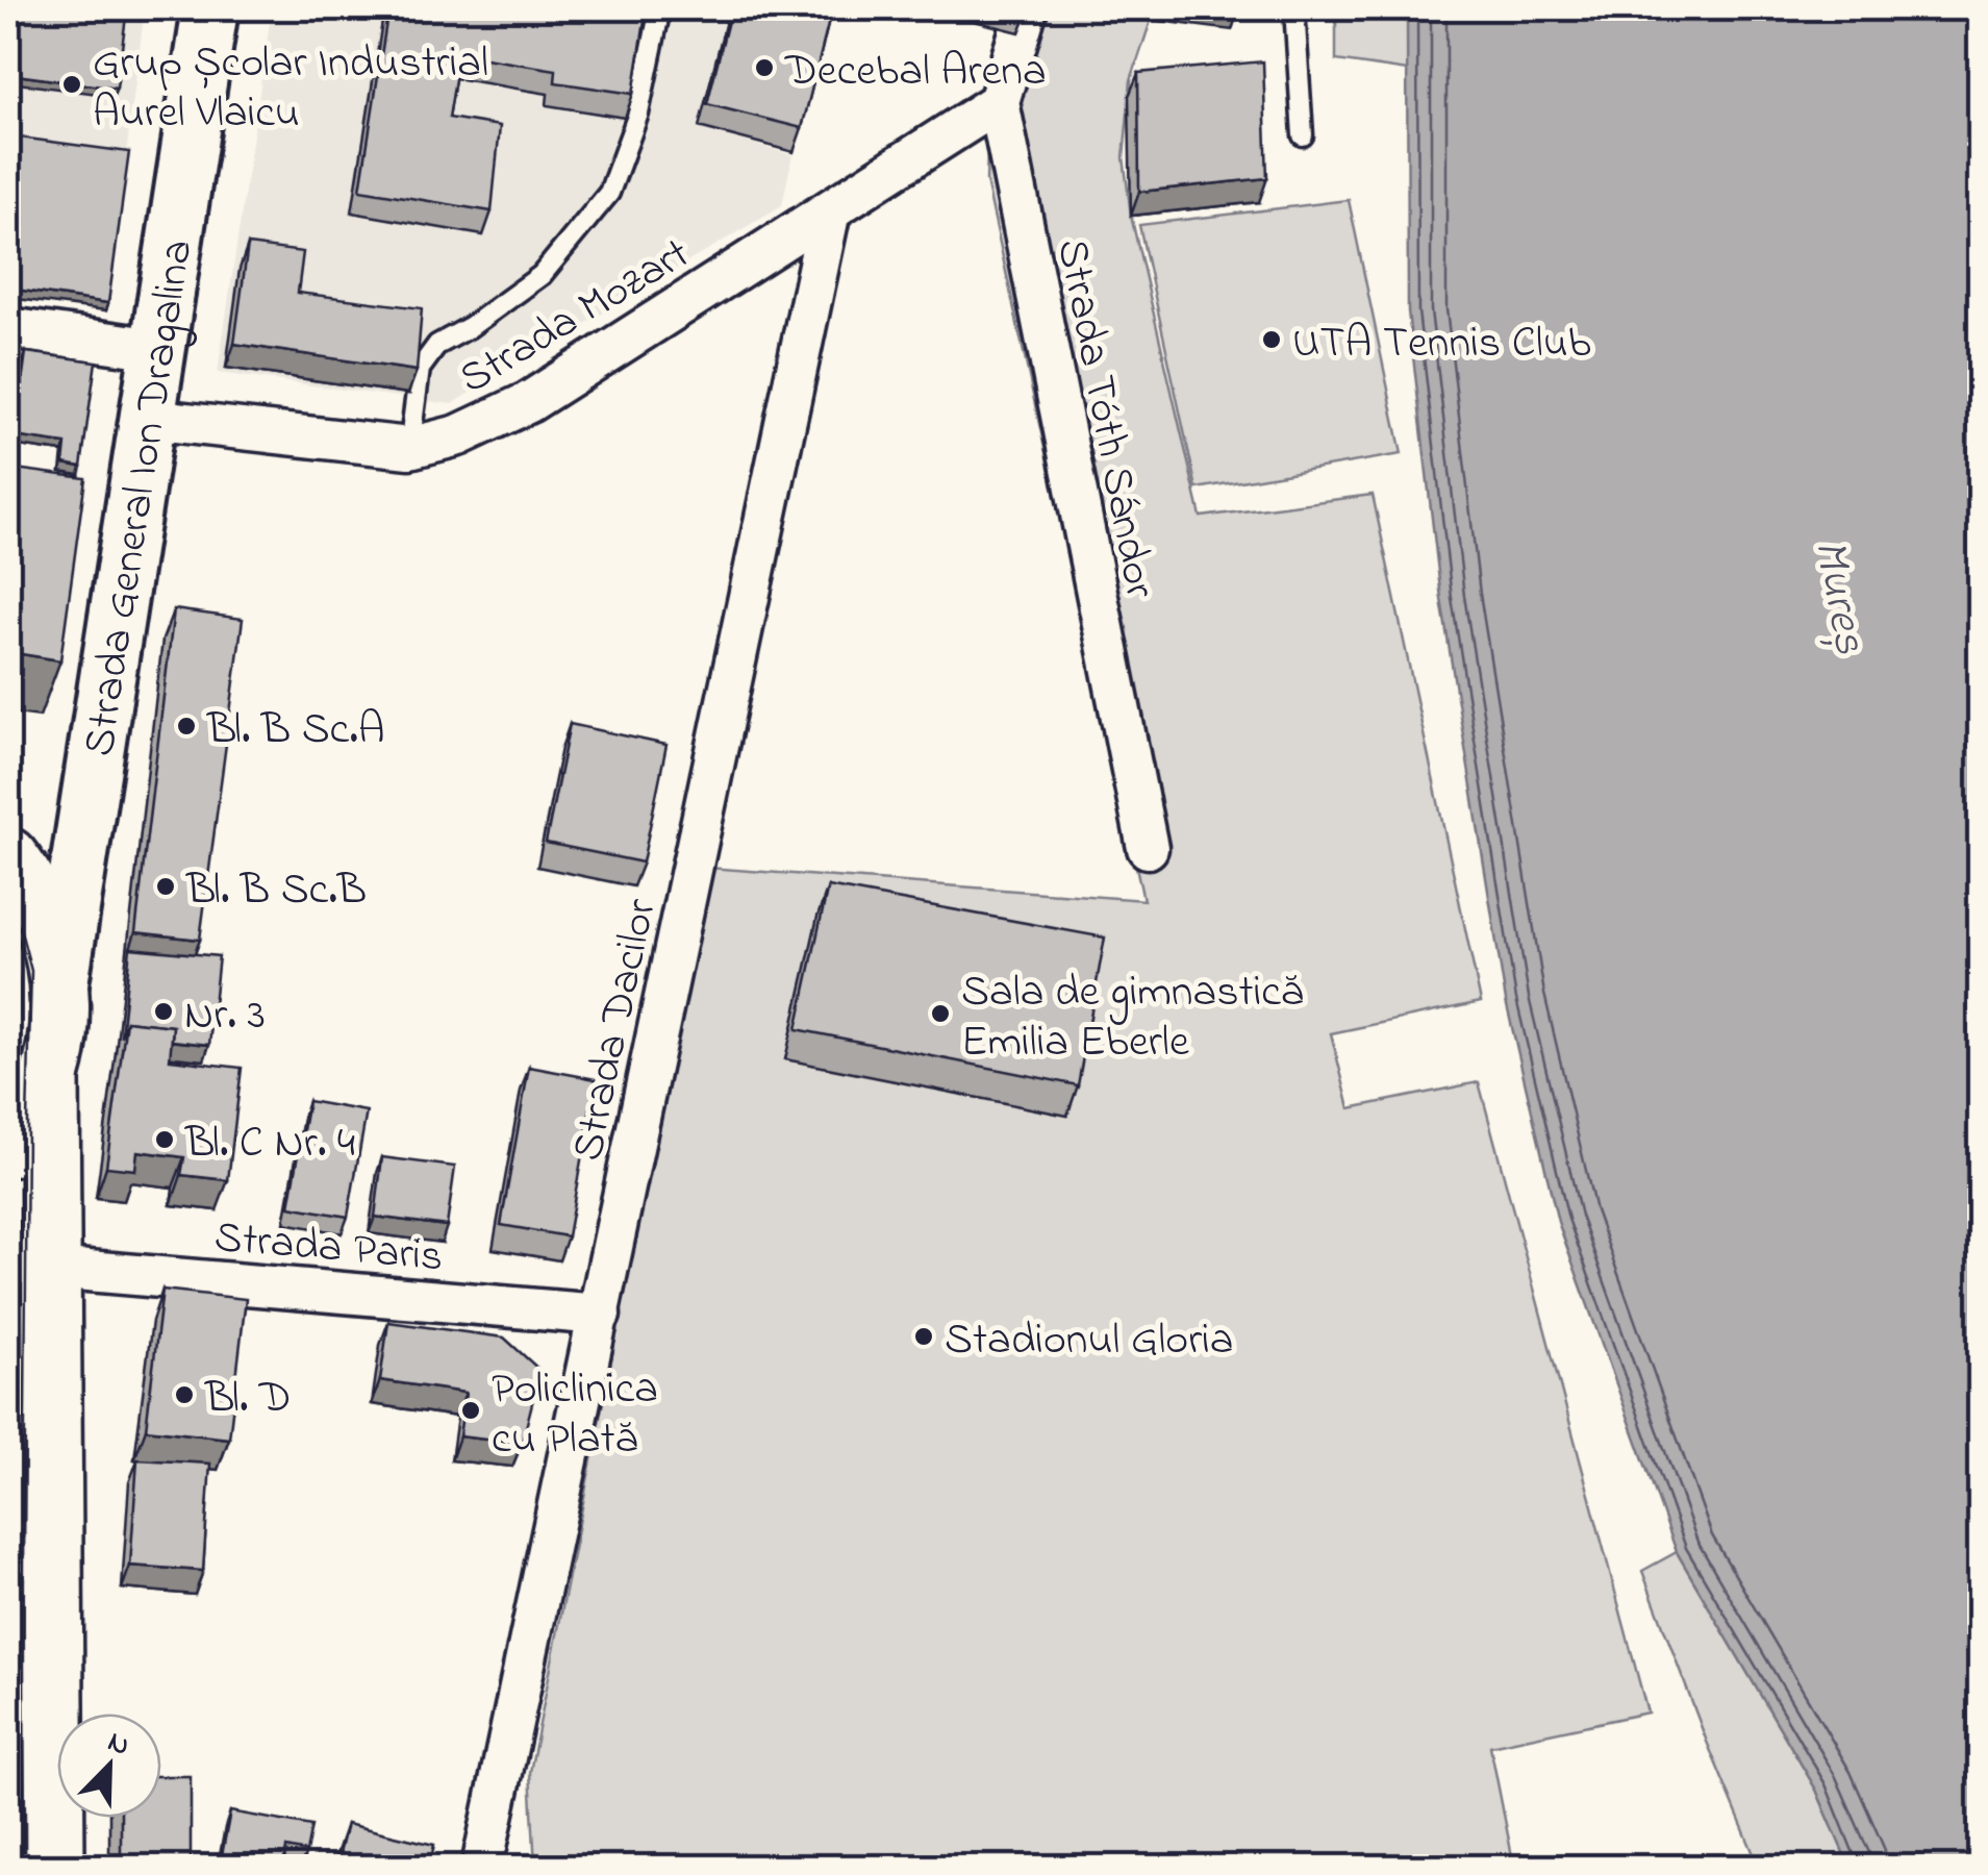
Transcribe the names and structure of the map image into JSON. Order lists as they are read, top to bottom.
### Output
{
  "streets": {
    "main road": ["Strada General Ion Dragalina"],
    "street": [
      "Strada Mozart",
      "Strada Tóth Sándor",
      "Strada Dacilor",
      "Strada Paris"
    ]
  },
  "crossings": [
    ["Strada Mozart", "Strada Tóth Sándor"],
    ["Strada Mozart", "Strada General Ion Dragalina"],
    ["Strada Mozart", "Strada Dacilor"],
    ["Strada Dacilor", "Strada Paris"]
  ],
  "water": ["Mureș"],
  "places": [
    "Decebal Arena",
    "Grup Școlar Industrial Aurel Vlaicu",
    "UTA Tennis Club",
    "Bl. B Sc.A",
    "Bl. B Sc.B",
    "Nr. 3",
    "Sala de gimnastică Emilia Eberle",
    "Bl. C Nr. 4",
    "Stadionul Gloria",
    "Bl. D",
    "Policlinica cu Plată"
  ],
  "north": "top right"
}
